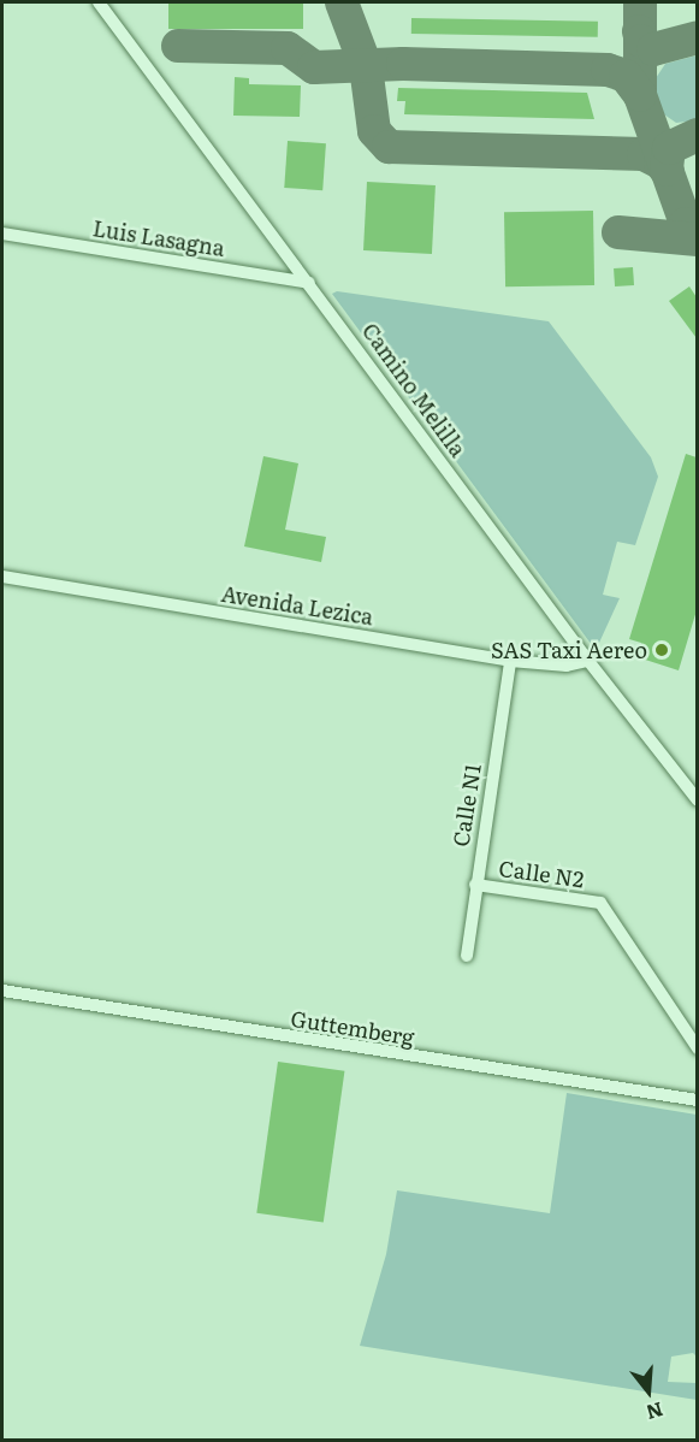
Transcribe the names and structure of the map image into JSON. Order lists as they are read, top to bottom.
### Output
{
  "streets": {
    "street": [
      "Luis Lasagna",
      "Camino Melilla",
      "Avenida Lezica",
      "Calle N1",
      "Calle N2",
      "Guttemberg"
    ]
  },
  "crossings": [
    ["Luis Lasagna", "Camino Melilla"],
    ["Camino Melilla", "Avenida Lezica"],
    ["Avenida Lezica", "Calle N1"],
    ["Calle N1", "Calle N2"]
  ],
  "places": ["SAS Taxi Aereo"],
  "north": "bottom"
}
